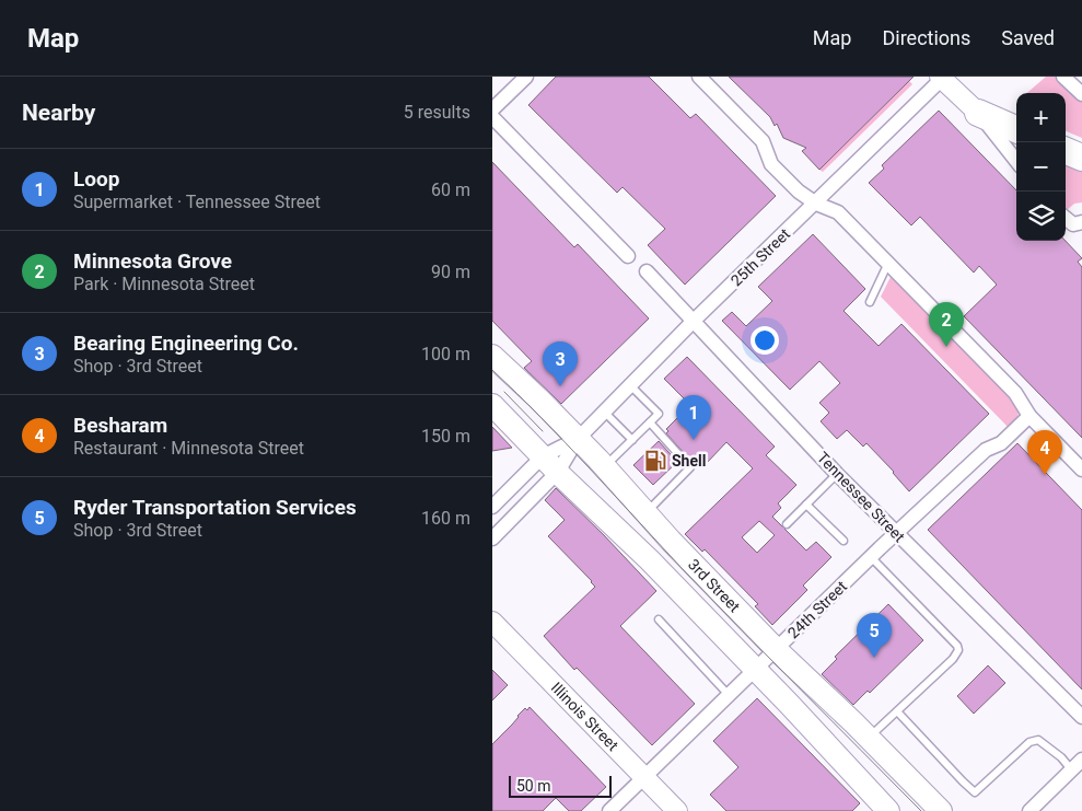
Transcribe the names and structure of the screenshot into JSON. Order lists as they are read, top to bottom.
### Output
{
  "streets": {
    "main road": ["3rd Street"],
    "street": [
      "25th Street",
      "Tennessee Street",
      "24th Street",
      "Illinois Street"
    ]
  },
  "crossings": [
    ["25th Street", "Tennessee Street"],
    ["25th Street", "3rd Street"],
    ["Tennessee Street", "24th Street"],
    ["3rd Street", "24th Street"],
    ["24th Street", "Illinois Street"]
  ],
  "places": {
    "fuel station": ["Shell"]
  },
  "scale_bar": "50 m",
  "page": {
    "header": "Map",
    "nav": ["Map", "Directions", "Saved"],
    "heading": ["Nearby", "5 results"],
    "map_buttons": ["+", "−"],
    "list": [
      {
        "mark": "1",
        "name": "Loop",
        "note": "Supermarket · Tennessee Street",
        "value": "60 m"
      },
      {
        "mark": "2",
        "name": "Minnesota Grove",
        "note": "Park · Minnesota Street",
        "value": "90 m"
      },
      {
        "mark": "3",
        "name": "Bearing Engineering Co.",
        "note": "Shop · 3rd Street",
        "value": "100 m"
      },
      {
        "mark": "4",
        "name": "Besharam",
        "note": "Restaurant · Minnesota Street",
        "value": "150 m"
      },
      {
        "mark": "5",
        "name": "Ryder Transportation Services",
        "note": "Shop · 3rd Street",
        "value": "160 m"
      }
    ],
    "pins": [
      "2",
      "3",
      "1",
      "4",
      "5"
    ],
    "scale": "50 m"
  }
}
